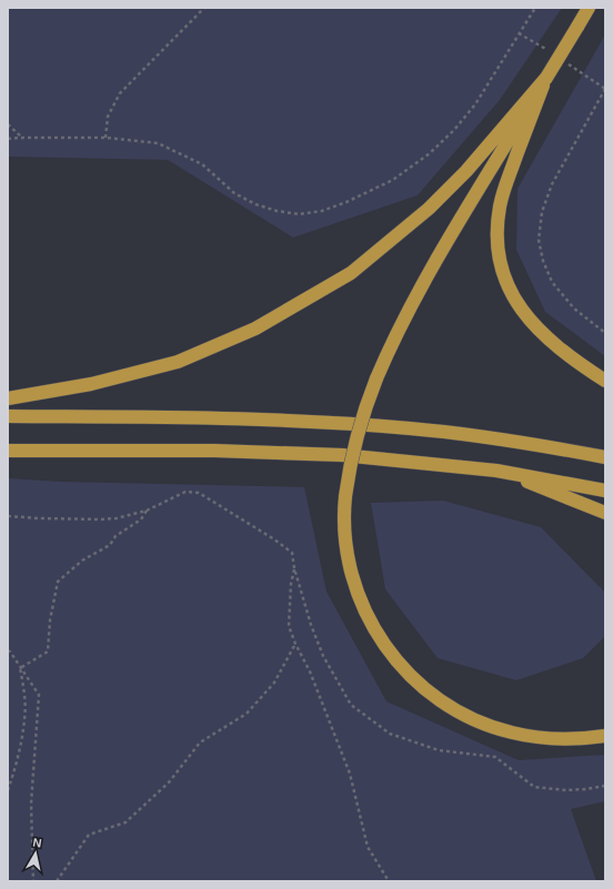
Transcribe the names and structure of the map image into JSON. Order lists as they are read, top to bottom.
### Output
{
  "north": "top"
}
